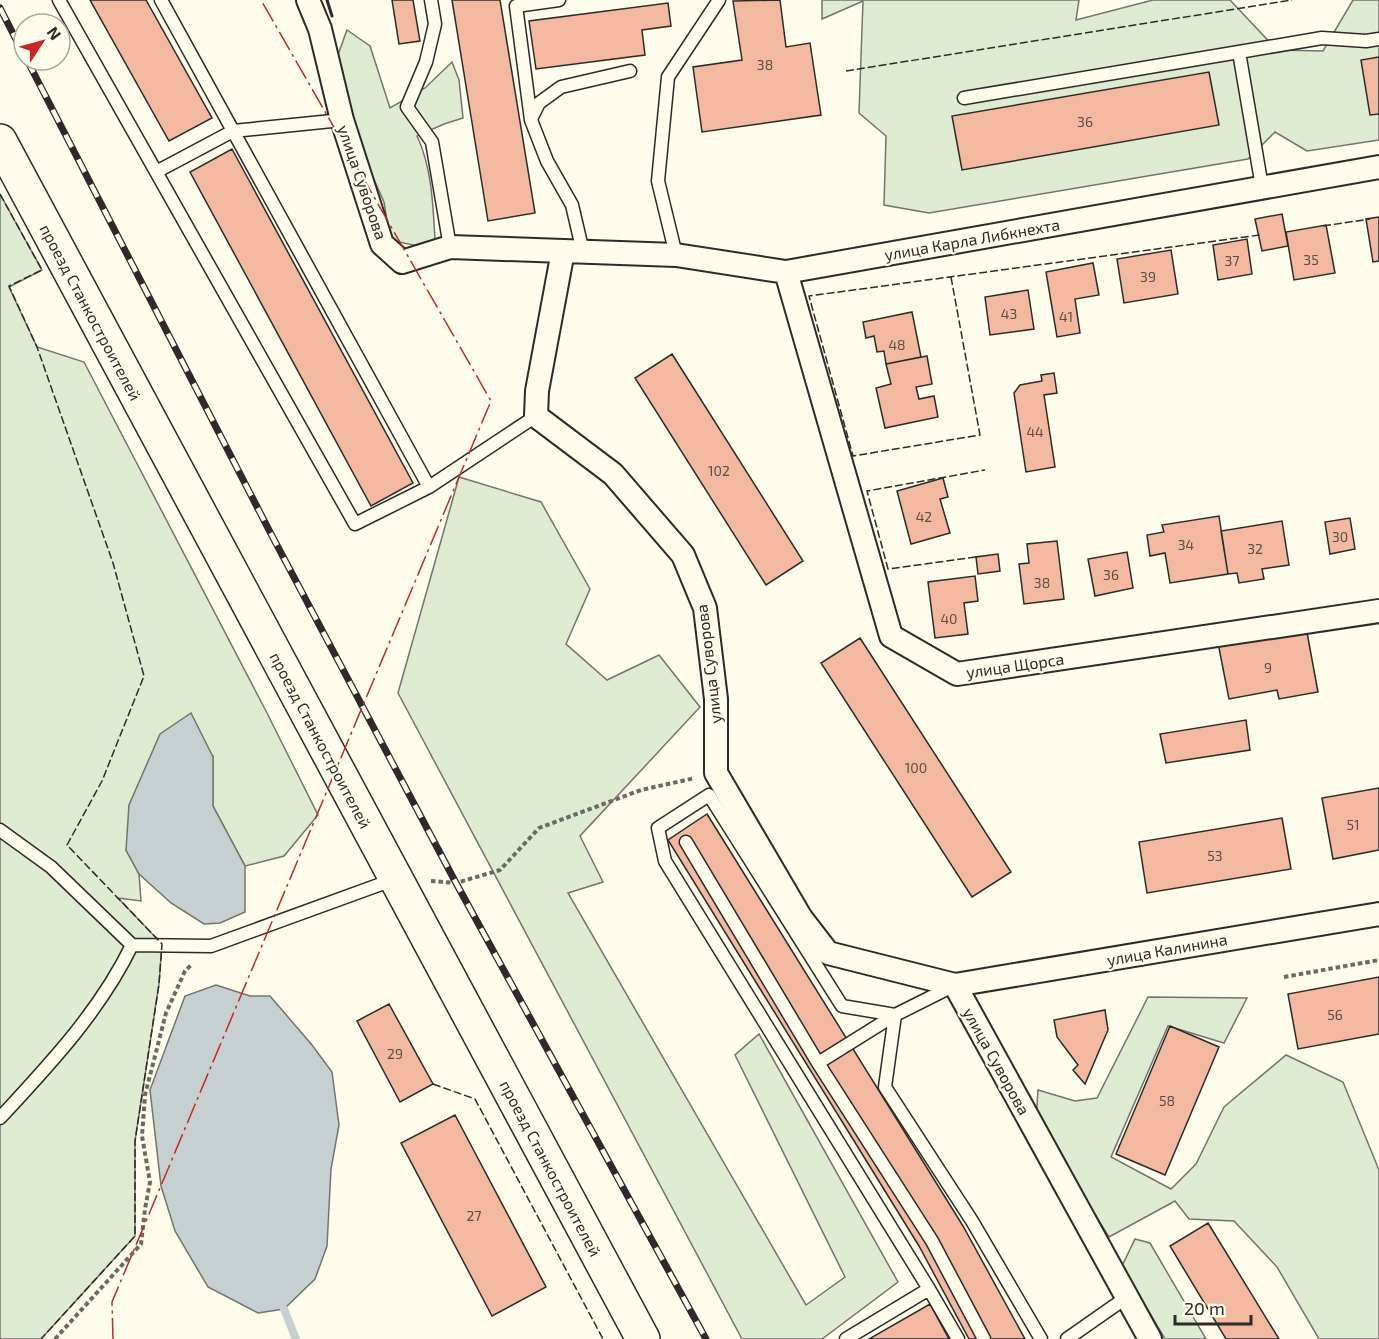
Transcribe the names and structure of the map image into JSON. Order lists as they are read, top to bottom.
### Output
{
  "streets": {
    "main road": ["проезд Станкостроителей"],
    "street": [
      "улица Суворова",
      "улица Карла Либкнехта",
      "улица Щорса",
      "улица Калинина"
    ]
  },
  "crossings": [
    ["улица Суворова", "улица Карла Либкнехта"],
    ["улица Суворова", "улица Калинина"],
    ["улица Карла Либкнехта", "улица Щорса"]
  ],
  "house_numbers": [
    "38",
    "36",
    "35",
    "37",
    "39",
    "43",
    "41",
    "48",
    "44",
    "102",
    "42",
    "30",
    "34",
    "32",
    "36",
    "38",
    "40",
    "9",
    "100",
    "51",
    "53",
    "56",
    "29",
    "58",
    "27"
  ],
  "scale_bar": "20 m",
  "north": "top right"
}
